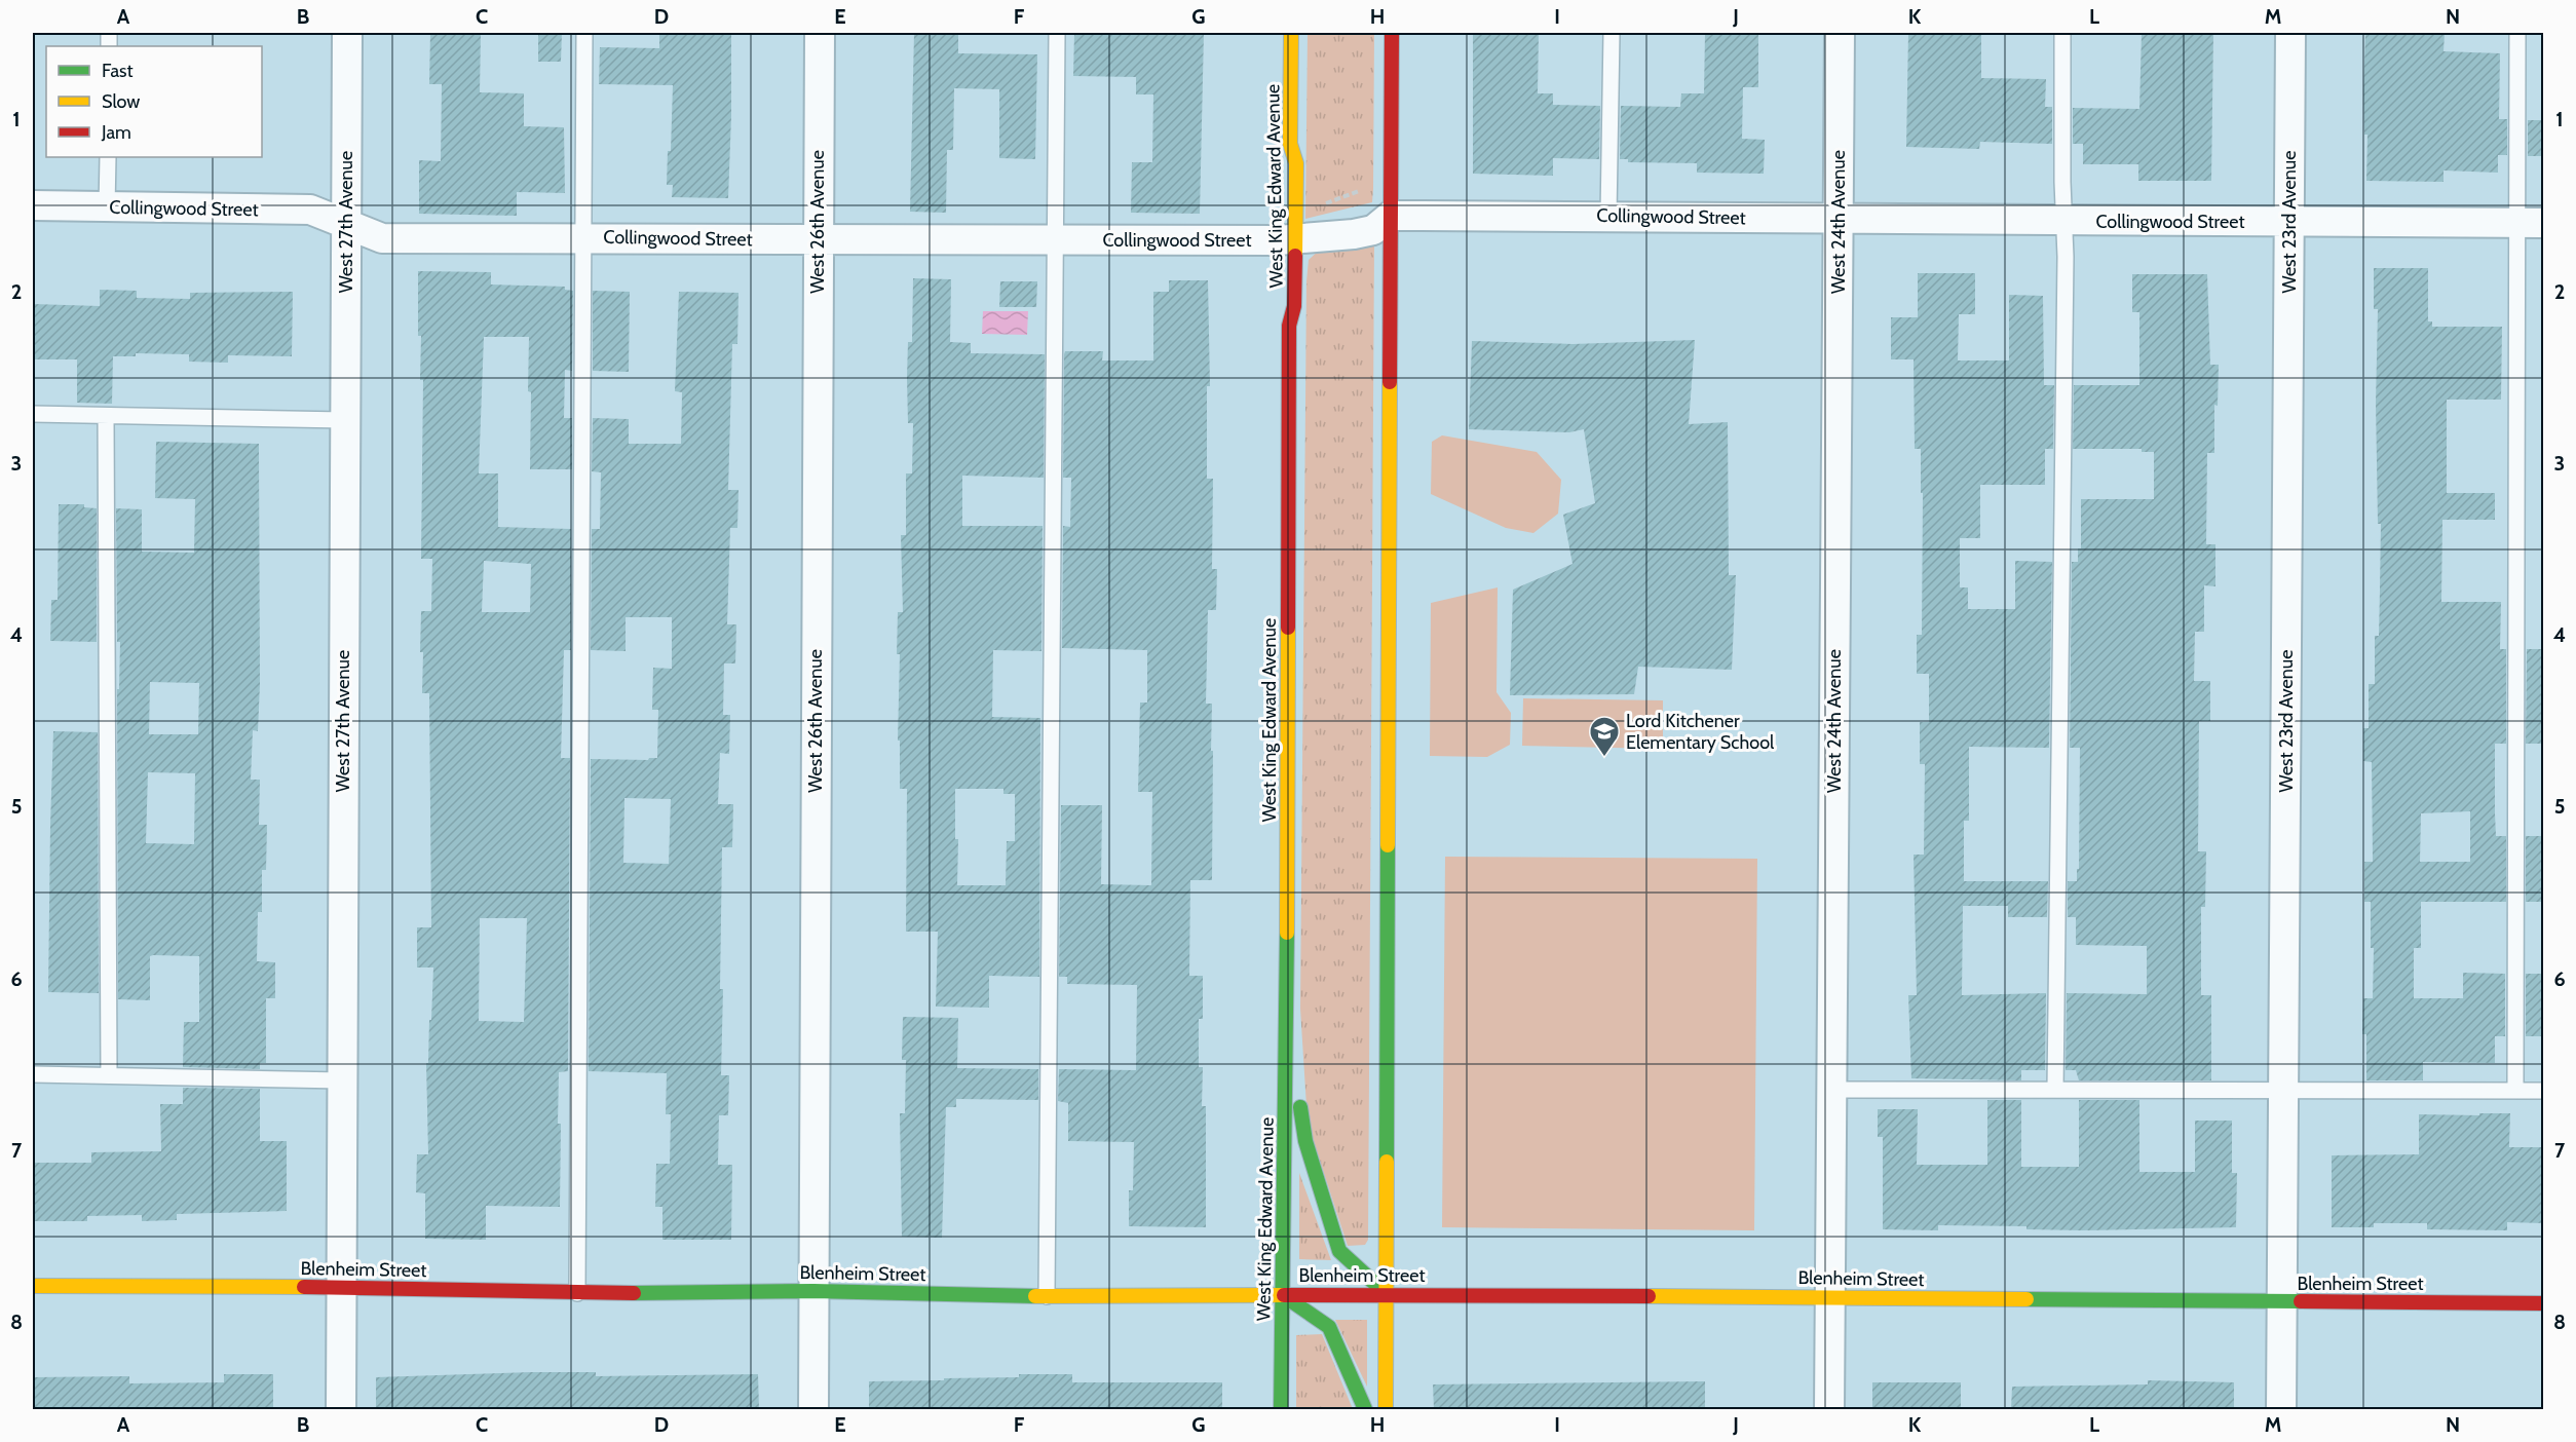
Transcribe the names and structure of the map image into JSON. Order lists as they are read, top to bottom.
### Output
{
  "streets": {
    "main road": ["West King Edward Avenue", "Blenheim Street"],
    "street": [
      "Collingwood Street",
      "West 27th Avenue",
      "West 26th Avenue",
      "West 24th Avenue",
      "West 23rd Avenue"
    ]
  },
  "crossings": [
    ["West King Edward Avenue", "Collingwood Street"],
    ["West King Edward Avenue", "Blenheim Street"],
    ["Collingwood Street", "West 27th Avenue"],
    ["Collingwood Street", "West 26th Avenue"],
    ["Collingwood Street", "West 24th Avenue"],
    ["Collingwood Street", "West 23rd Avenue"],
    ["West 27th Avenue", "Blenheim Street"],
    ["West 26th Avenue", "Blenheim Street"],
    ["West 24th Avenue", "Blenheim Street"],
    ["West 23rd Avenue", "Blenheim Street"]
  ],
  "places": {
    "school or university": ["Lord Kitchener Elementary School"]
  },
  "legend": ["Fast", "Slow", "Jam"],
  "grid": {
    "columns": [
      "A",
      "B",
      "C",
      "D",
      "E",
      "F",
      "G",
      "H",
      "I",
      "J",
      "K",
      "L",
      "M",
      "N"
    ],
    "rows": [
      "1",
      "2",
      "3",
      "4",
      "5",
      "6",
      "7",
      "8"
    ]
  }
}
